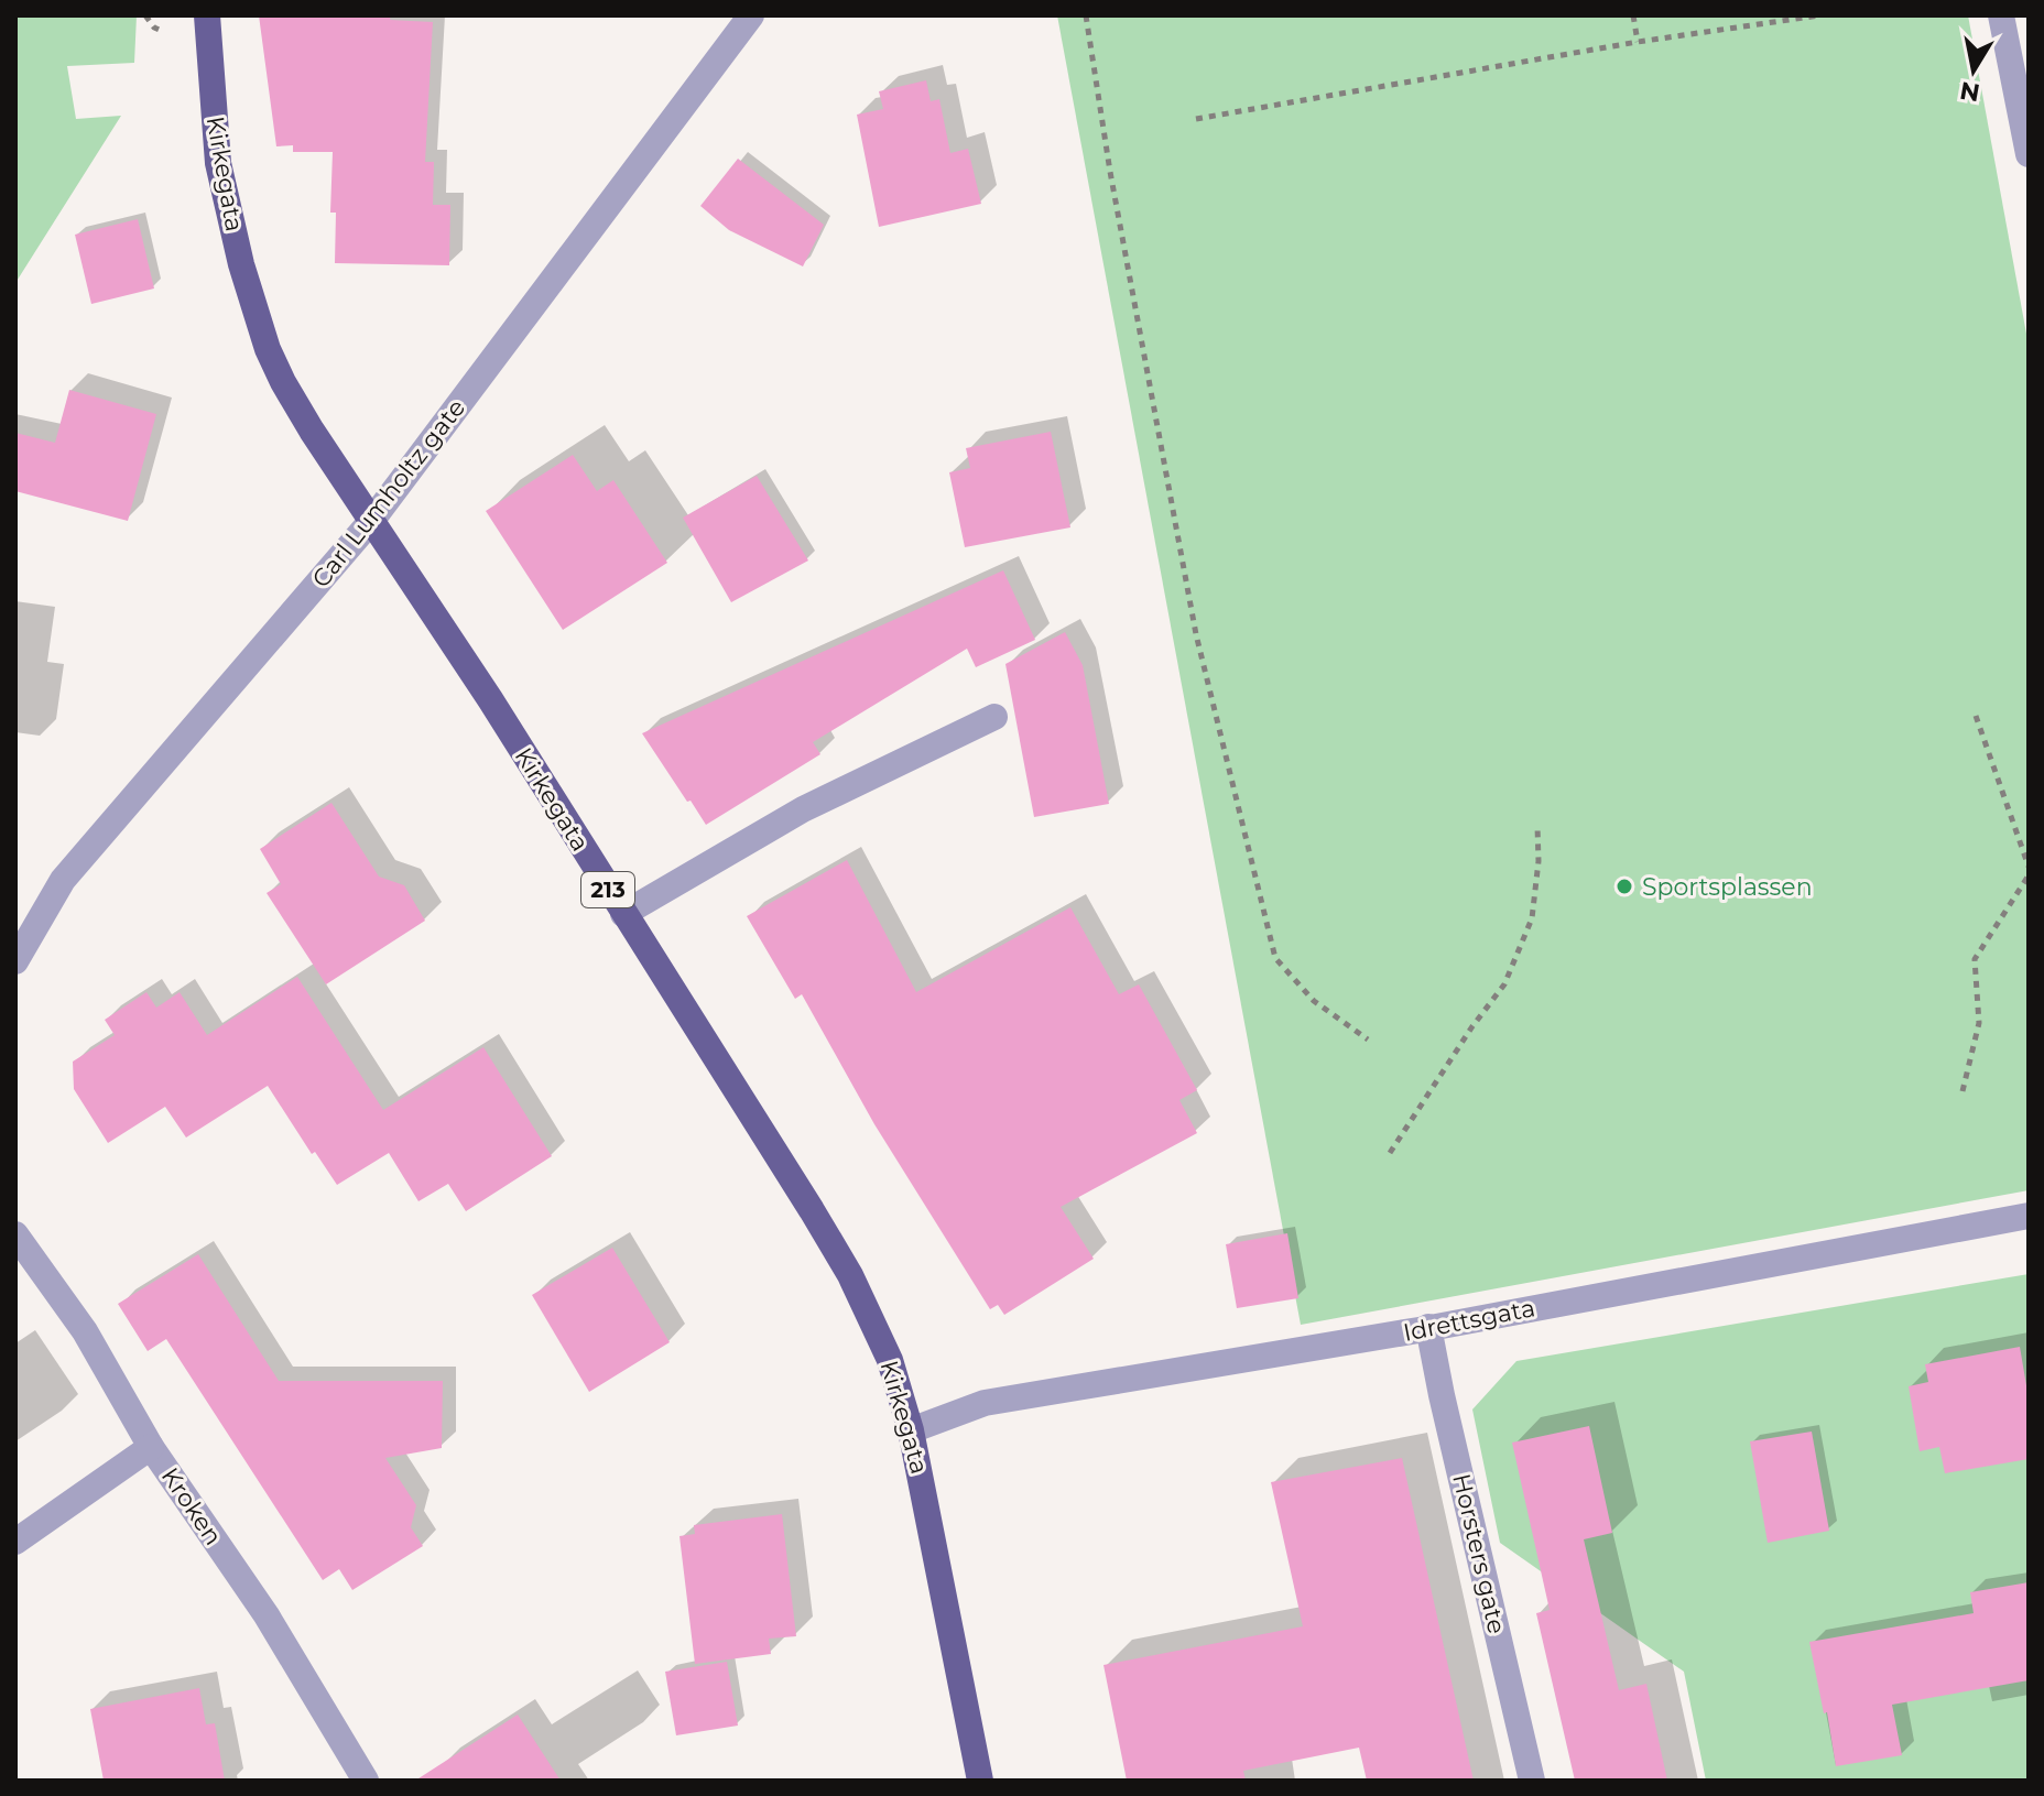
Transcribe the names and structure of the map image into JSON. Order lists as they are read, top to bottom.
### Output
{
  "streets": {
    "main road": ["Kirkegata", "213"],
    "street": [
      "Carl Lumholtz gate",
      "Idrettsgata",
      "Kroken",
      "Horsters gate"
    ]
  },
  "crossings": [
    ["Kirkegata", "Carl Lumholtz gate"],
    ["Kirkegata", "Idrettsgata"],
    ["Idrettsgata", "Horsters gate"]
  ],
  "places": ["Sportsplassen"],
  "north": "bottom"
}
